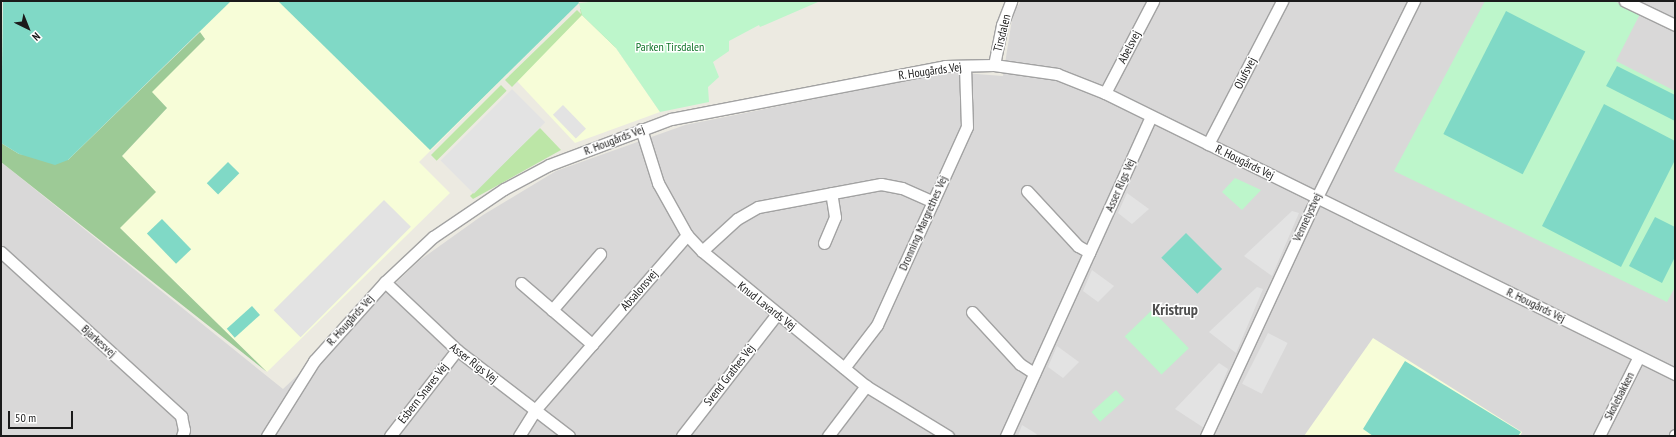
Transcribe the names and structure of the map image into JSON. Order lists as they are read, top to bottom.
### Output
{
  "streets": {
    "street": [
      "Tirsdalen",
      "Abelsvej",
      "R. Hougårds Vej",
      "Olufsvej",
      "Asser Rigs Vej",
      "Vennelystvej",
      "Dronning Margrethes Vej",
      "Absalonsvej",
      "Knud Lavards Vej",
      "Bjarkesvej",
      "Svend Grathes Vej",
      "Esbern Snares Vej",
      "Skolebakken"
    ]
  },
  "crossings": [
    ["Tirsdalen", "R. Hougårds Vej"],
    ["Abelsvej", "R. Hougårds Vej"],
    ["R. Hougårds Vej", "Olufsvej"],
    ["R. Hougårds Vej", "Asser Rigs Vej"],
    ["R. Hougårds Vej", "Vennelystvej"],
    ["R. Hougårds Vej", "Dronning Margrethes Vej"],
    ["R. Hougårds Vej", "Knud Lavards Vej"],
    ["R. Hougårds Vej", "Skolebakken"],
    ["Asser Rigs Vej", "Absalonsvej"],
    ["Asser Rigs Vej", "Esbern Snares Vej"],
    ["Dronning Margrethes Vej", "Knud Lavards Vej"],
    ["Absalonsvej", "Knud Lavards Vej"],
    ["Knud Lavards Vej", "Svend Grathes Vej"]
  ],
  "districts": ["Kristrup"],
  "parks": ["Parken Tirsdalen"],
  "scale_bar": "50 m",
  "north": "bottom right"
}
